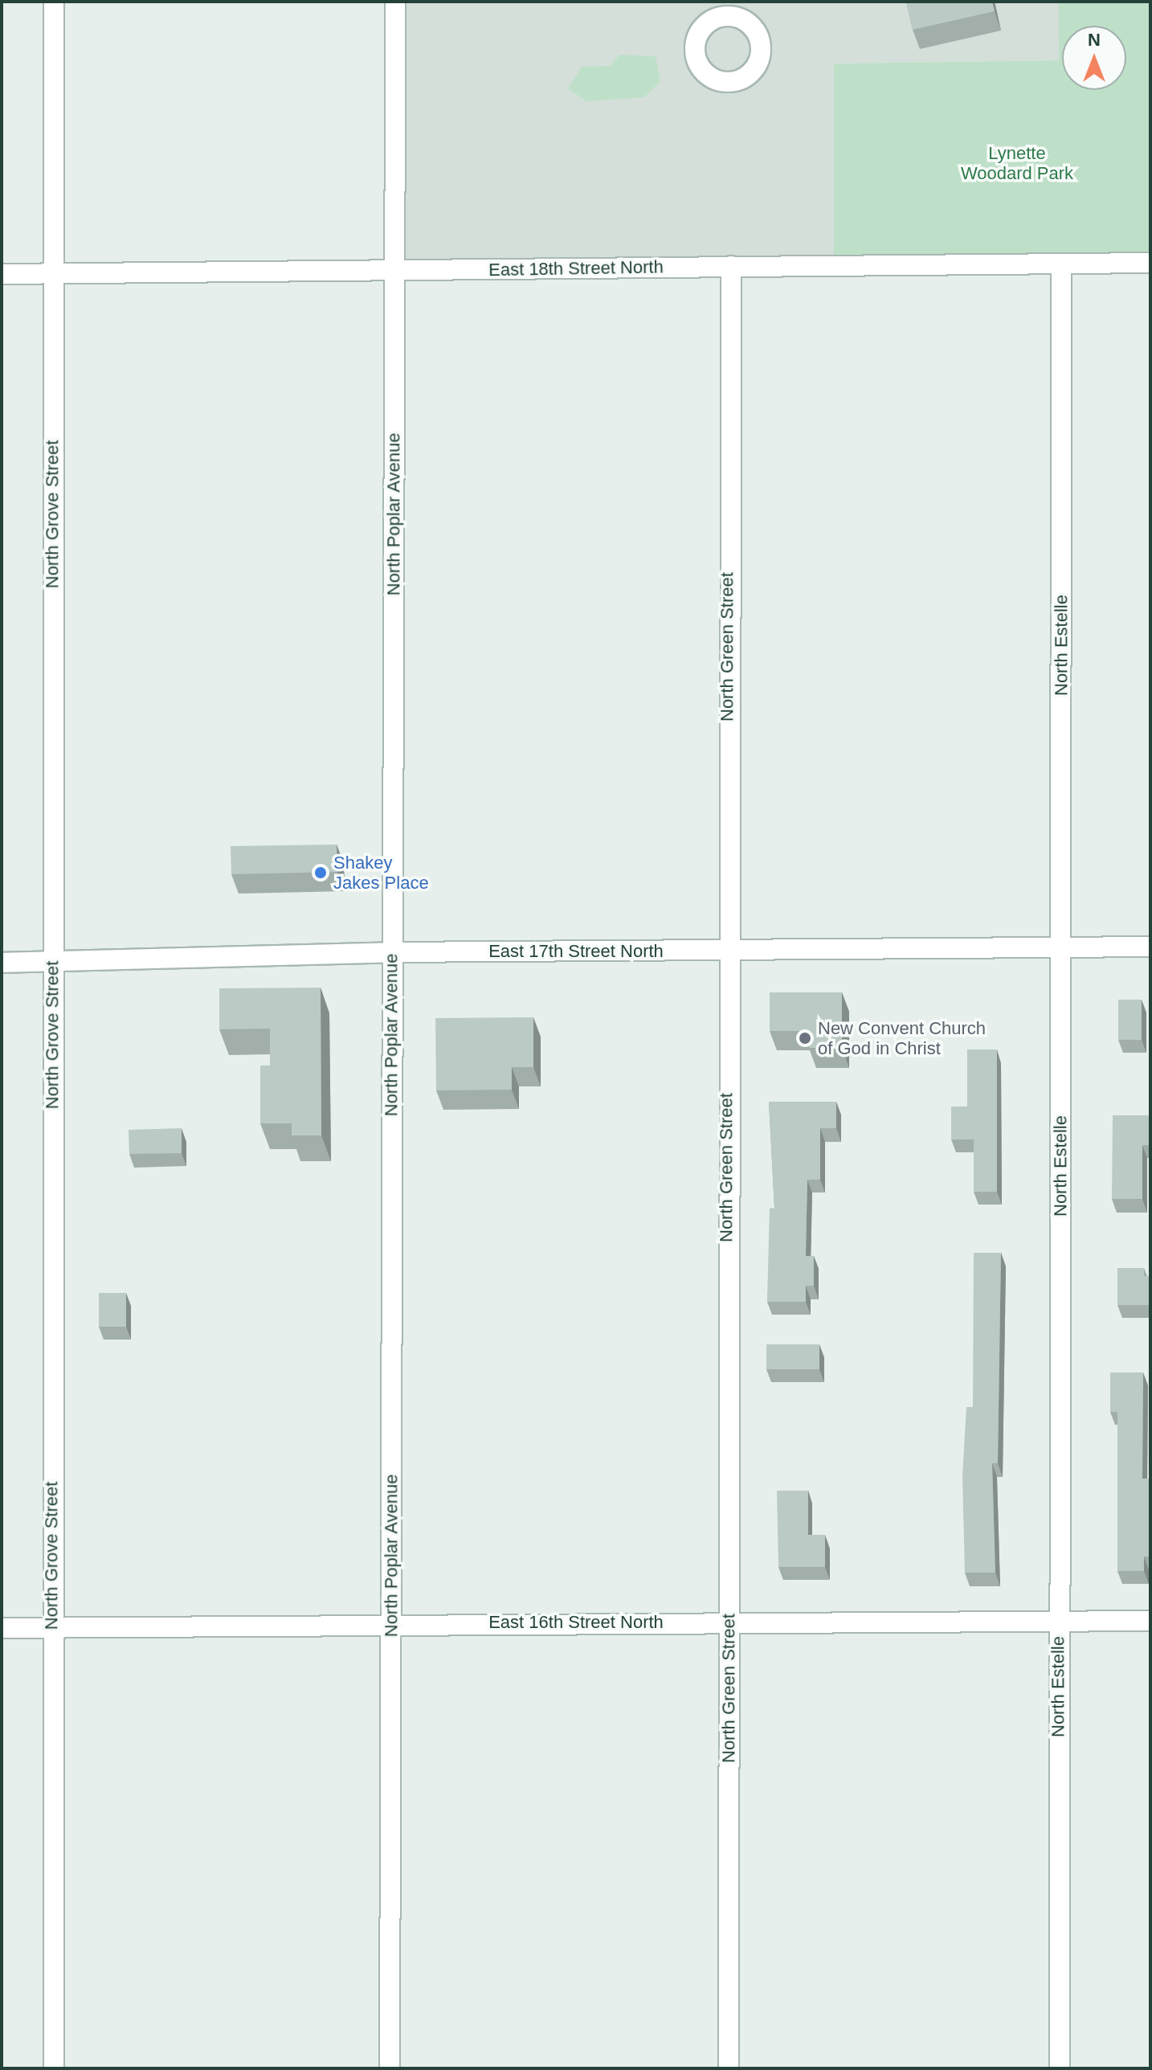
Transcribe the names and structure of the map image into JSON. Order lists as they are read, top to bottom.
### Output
{
  "streets": {
    "street": [
      "East 18th Street North",
      "North Grove Street",
      "North Poplar Avenue",
      "North Estelle",
      "North Green Street",
      "East 17th Street North",
      "East 16th Street North"
    ]
  },
  "crossings": [
    ["East 18th Street North", "North Grove Street"],
    ["East 18th Street North", "North Poplar Avenue"],
    ["East 18th Street North", "North Estelle"],
    ["East 18th Street North", "North Green Street"],
    ["North Grove Street", "East 17th Street North"],
    ["North Grove Street", "East 16th Street North"],
    ["North Poplar Avenue", "East 17th Street North"],
    ["North Poplar Avenue", "East 16th Street North"],
    ["North Estelle", "East 17th Street North"],
    ["North Estelle", "East 16th Street North"],
    ["North Green Street", "East 17th Street North"],
    ["North Green Street", "East 16th Street North"]
  ],
  "parks": ["Lynette Woodard Park"],
  "places": ["Shakey Jakes Place", "New Convent Church of God in Christ"],
  "north": "top"
}
